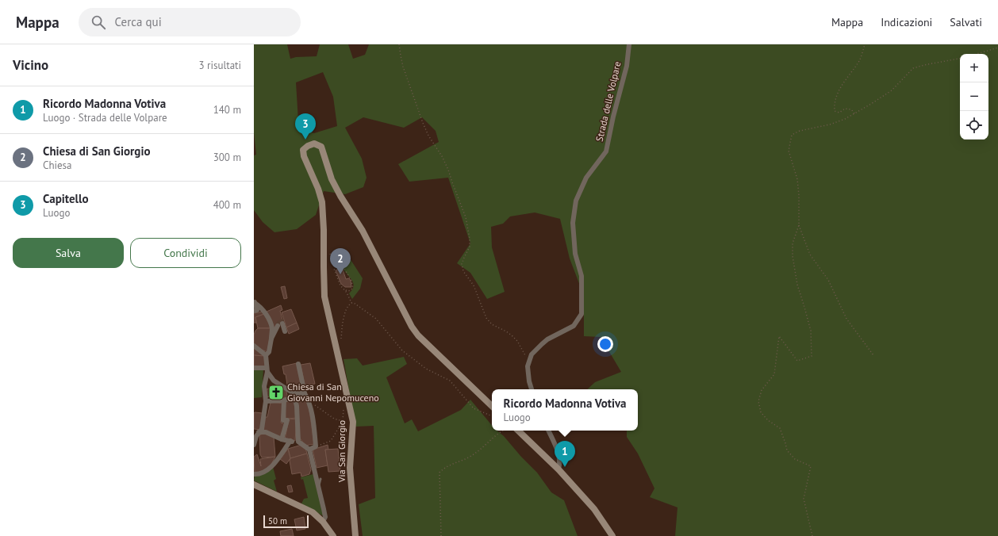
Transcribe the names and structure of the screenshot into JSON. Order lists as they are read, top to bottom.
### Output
{
  "streets": {
    "street": ["Strada delle Volpare", "Via San Giorgio"]
  },
  "places": {
    "church": ["Chiesa di San Giovanni Nepomuceno"]
  },
  "scale_bar": "50 m",
  "page": {
    "header": "Mappa",
    "search": "Cerca qui",
    "nav": ["Mappa", "Indicazioni", "Salvati"],
    "heading": ["Vicino", "3 risultati"],
    "map_buttons": ["+", "−"],
    "list": [
      {
        "mark": "1",
        "name": "Ricordo Madonna Votiva",
        "note": "Luogo · Strada delle Volpare",
        "value": "140 m"
      },
      {
        "mark": "2",
        "name": "Chiesa di San Giorgio",
        "note": "Chiesa",
        "value": "300 m"
      },
      {
        "mark": "3",
        "name": "Capitello",
        "note": "Luogo",
        "value": "400 m"
      }
    ],
    "pins": ["3", "2", "1"],
    "buttons": ["Salva", "Condividi"],
    "popup": ["Ricordo Madonna Votiva", "Luogo"],
    "scale": "50 m"
  }
}
